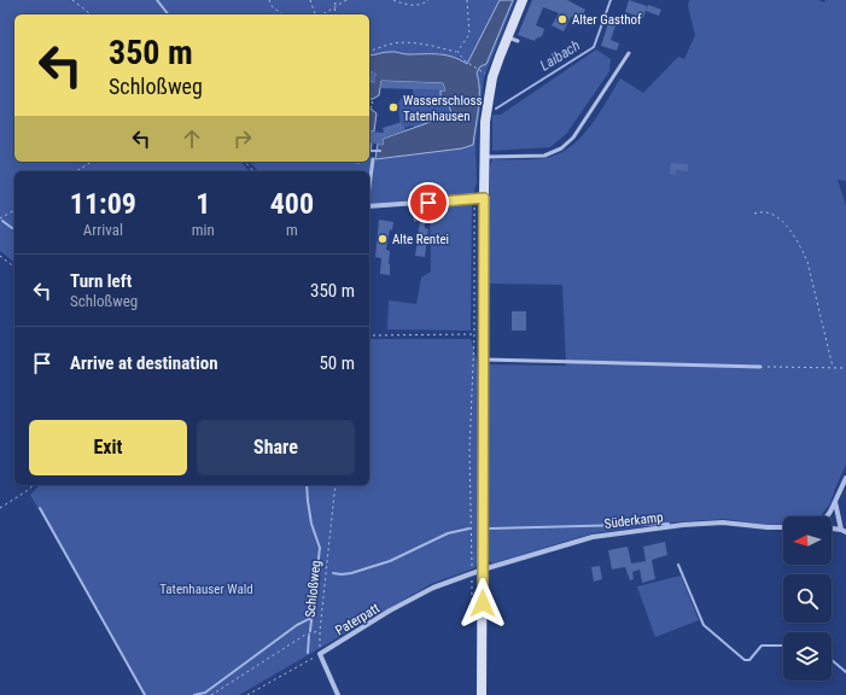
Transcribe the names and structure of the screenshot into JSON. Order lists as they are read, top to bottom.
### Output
{
  "streets": {
    "street": ["Süderkamp", "Paterpatt"],
    "path": ["Schloßweg"]
  },
  "crossings": [
    ["Süderkamp", "Paterpatt"],
    ["Schloßweg", "Paterpatt"]
  ],
  "water": ["Laibach"],
  "parks": ["Tatenhauser Wald"],
  "places": ["Alter Gasthof", "Wasserschloss Tatenhausen", "Alte Rentei"],
  "north": "left",
  "page": {
    "turn": ["350 m", "Schloßweg"],
    "eta": [
      "11:09",
      "Arrival",
      "1",
      "min",
      "400",
      "m"
    ],
    "list": [
      {
        "name": "Turn left",
        "note": "Schloßweg",
        "value": "350 m"
      },
      {
        "name": "Arrive at destination",
        "value": "50 m"
      }
    ],
    "buttons": ["Exit", "Share"]
  }
}
